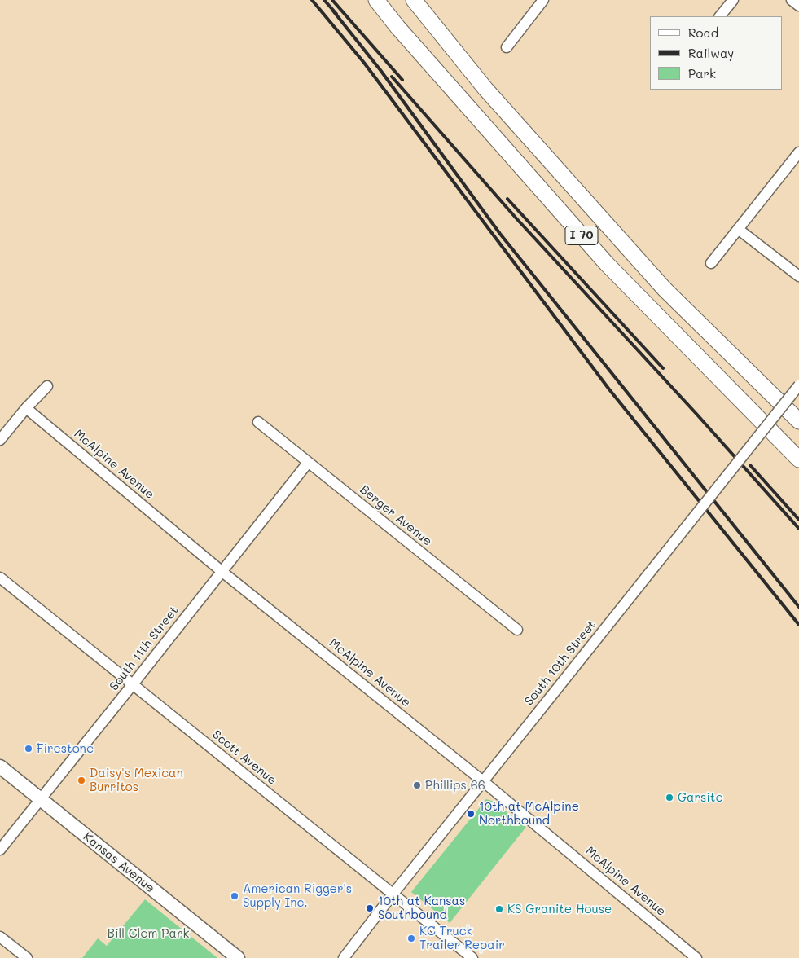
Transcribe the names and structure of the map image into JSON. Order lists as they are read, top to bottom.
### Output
{
  "streets": {
    "highway": ["I 70"],
    "main road": ["Kansas Avenue"],
    "street": [
      "McAlpine Avenue",
      "Berger Avenue",
      "South 11th Street",
      "South 10th Street",
      "Scott Avenue"
    ]
  },
  "crossings": [
    ["McAlpine Avenue", "South 11th Street"],
    ["McAlpine Avenue", "South 10th Street"],
    ["Berger Avenue", "South 11th Street"],
    ["South 11th Street", "Scott Avenue"],
    ["South 11th Street", "Kansas Avenue"],
    ["South 10th Street", "Scott Avenue"]
  ],
  "parks": ["Bill Clem Park"],
  "places": [
    "Firestone",
    "Daisy's Mexican Burritos",
    "Phillips 66",
    "Garsite",
    "10th at McAlpine Northbound",
    "American Rigger's Supply Inc.",
    "10th at Kansas Southbound",
    "KS Granite House",
    "KC Truck Trailer Repair"
  ],
  "legend": ["Road", "Railway", "Park"]
}
